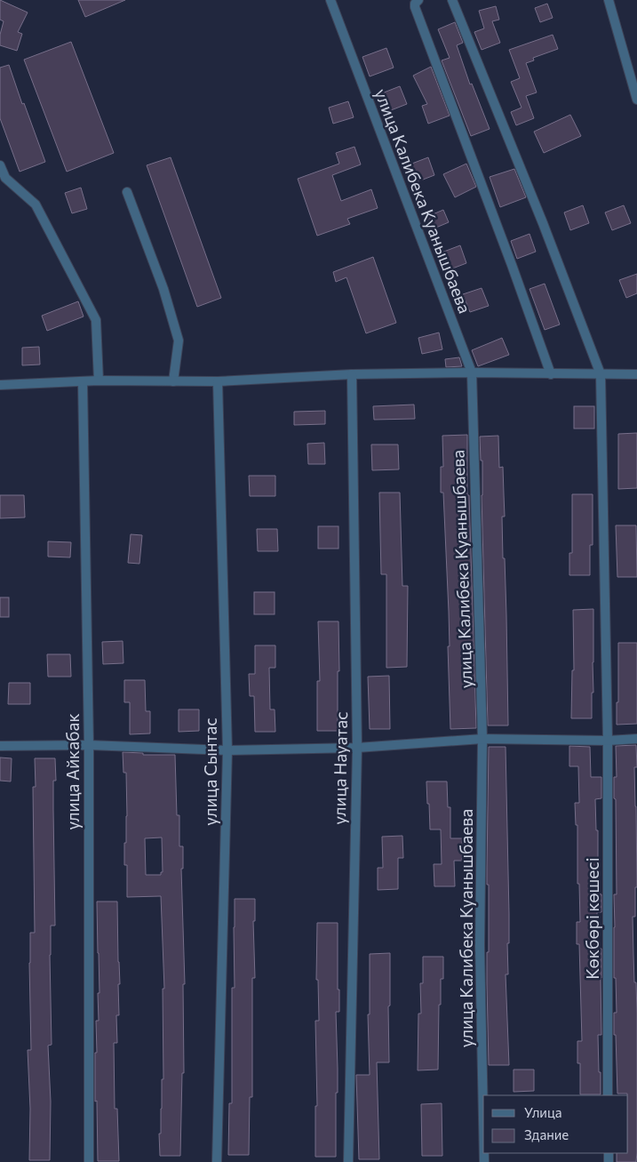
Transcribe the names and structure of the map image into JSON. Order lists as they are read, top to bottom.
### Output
{
  "streets": {
    "street": [
      "улица Калибека Куанышбаева",
      "улица Науатас",
      "улица Айкабак",
      "улица Сынтас",
      "Көкбөрі көшесі"
    ]
  },
  "legend": ["Улица", "Здание"]
}
